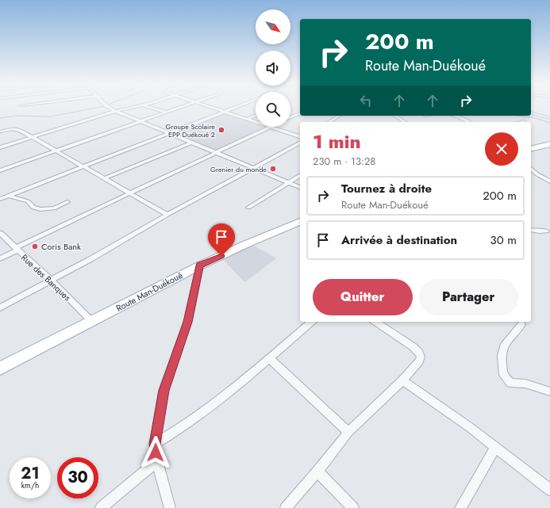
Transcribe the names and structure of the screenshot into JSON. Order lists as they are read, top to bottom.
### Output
{
  "streets": {
    "main road": ["Route Man-Duékoué"],
    "street": ["Rue des Banques"]
  },
  "crossings": [
    ["Rue des Banques", "Route Man-Duékoué"]
  ],
  "places": ["Groupe Scolaire EPP Duékoué 2", "Grenier du monde", "Coris Bank"],
  "north": "bottom right",
  "page": {
    "turn": ["200 m", "Route Man-Duékoué"],
    "heading": ["1 min", "230 m · 13:28"],
    "list": [
      {
        "name": "Tournez à droite",
        "note": "Route Man-Duékoué",
        "value": "200 m"
      },
      {
        "name": "Arrivée à destination",
        "value": "30 m"
      }
    ],
    "buttons": ["Quitter", "Partager"],
    "speed": "21 km/h",
    "limit": "30"
  }
}
